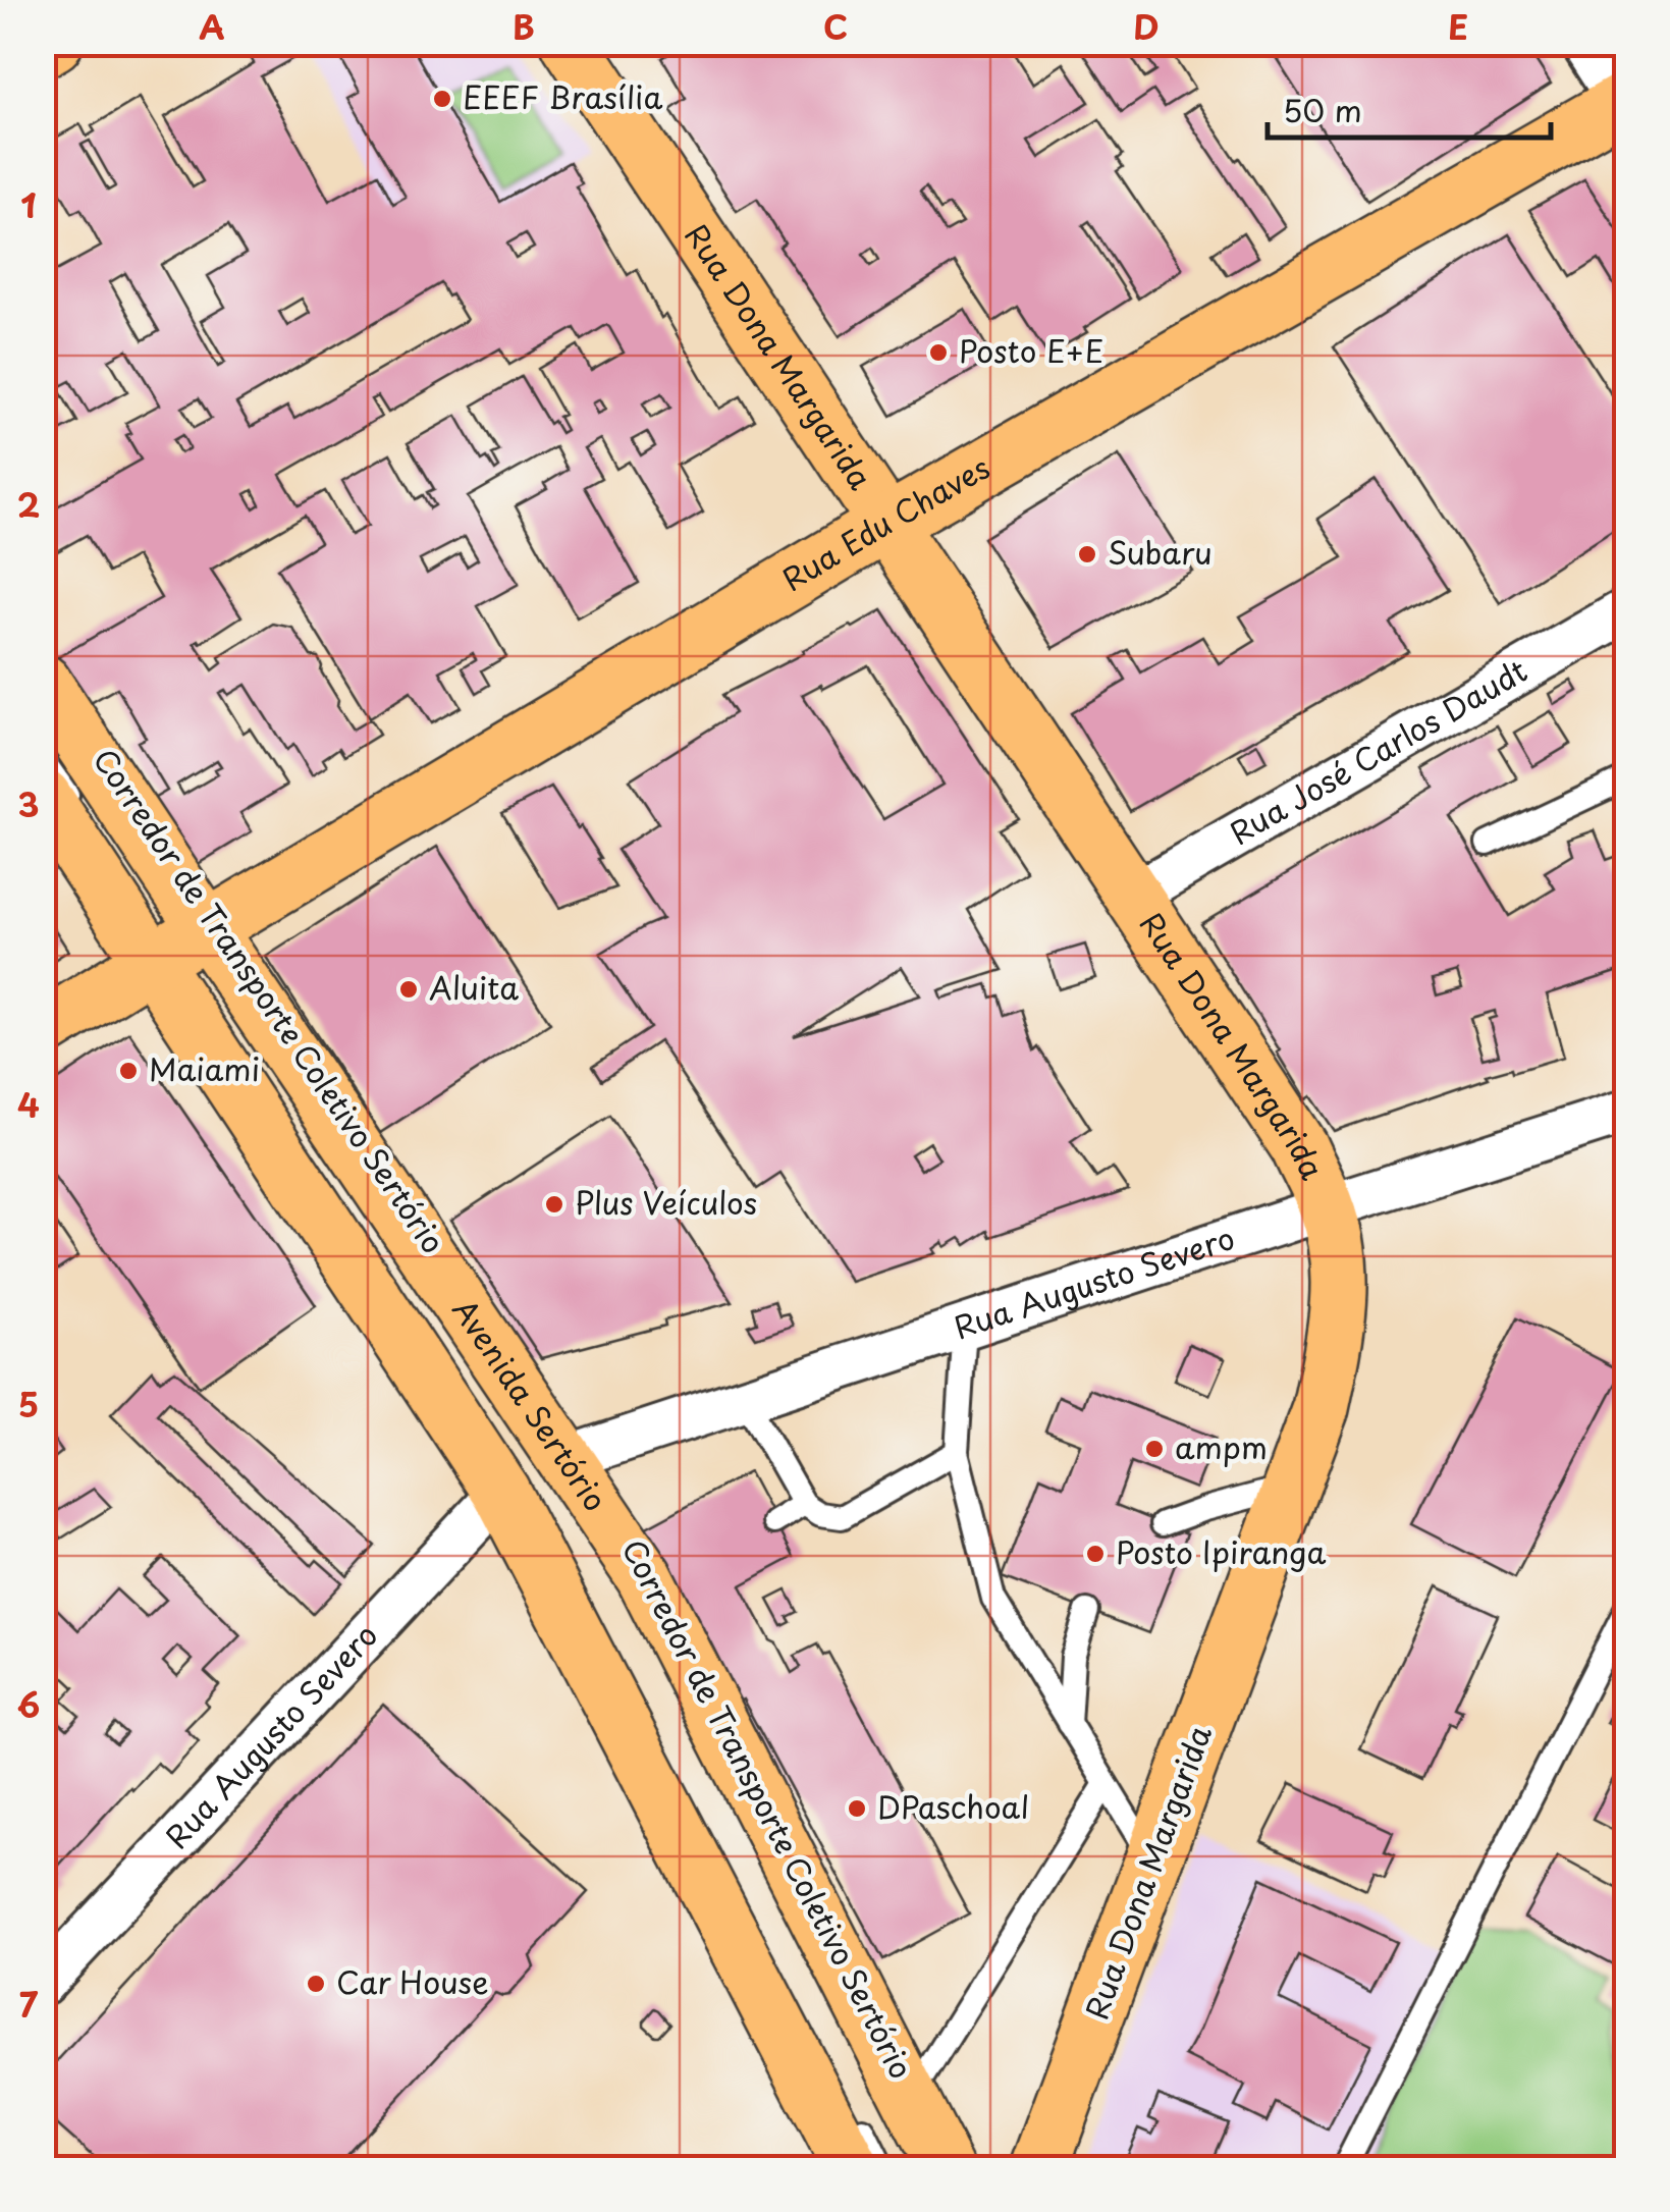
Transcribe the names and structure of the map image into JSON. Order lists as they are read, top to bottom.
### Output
{
  "streets": {
    "main road": ["Rua Dona Margarida", "Rua Edu Chaves", "Avenida Sertório"],
    "street": ["Rua José Carlos Daudt", "Rua Augusto Severo"],
    "lane": ["Corredor de Transporte Coletivo Sertório"]
  },
  "crossings": [
    ["Rua Dona Margarida", "Rua Edu Chaves"],
    ["Rua Dona Margarida", "Rua José Carlos Daudt"],
    ["Rua Dona Margarida", "Rua Augusto Severo"],
    ["Rua Edu Chaves", "Corredor de Transporte Coletivo Sertório"],
    ["Rua Edu Chaves", "Avenida Sertório"],
    ["Corredor de Transporte Coletivo Sertório", "Rua Augusto Severo"],
    ["Corredor de Transporte Coletivo Sertório", "Avenida Sertório"],
    ["Rua Augusto Severo", "Avenida Sertório"]
  ],
  "places": [
    "EEEF Brasília",
    "Posto E+E",
    "Subaru",
    "Aluita",
    "Maiami",
    "Plus Veículos",
    "ampm",
    "Posto Ipiranga",
    "DPaschoal",
    "Car House"
  ],
  "scale_bar": "50 m",
  "grid": {
    "columns": [
      "A",
      "B",
      "C",
      "D",
      "E"
    ],
    "rows": [
      "1",
      "2",
      "3",
      "4",
      "5",
      "6",
      "7"
    ]
  }
}
